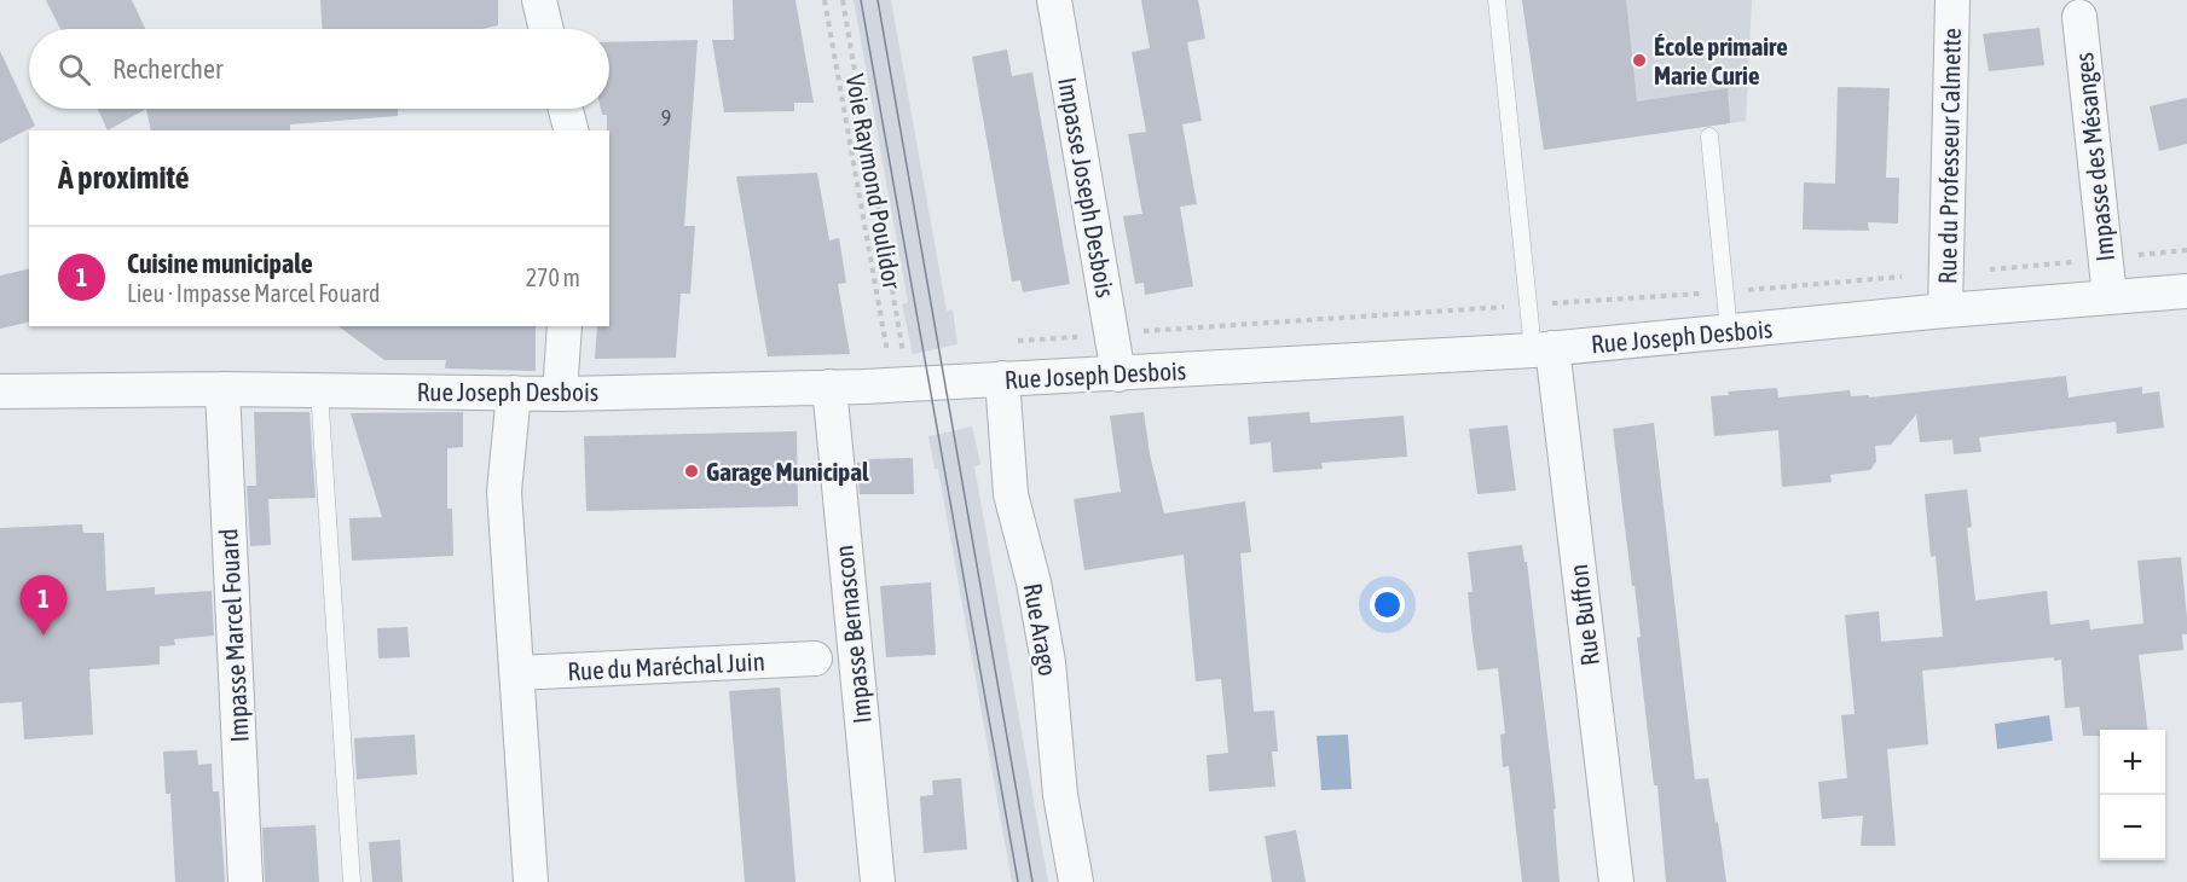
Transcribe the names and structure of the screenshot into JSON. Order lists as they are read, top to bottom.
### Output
{
  "streets": {
    "street": [
      "Rue du Professeur Calmette",
      "Impasse des Mésanges",
      "Impasse Joseph Desbois",
      "Rue Joseph Desbois",
      "Rue Buffon",
      "Rue Arago",
      "Impasse Bernascon",
      "Impasse Marcel Fouard",
      "Rue du Maréchal Juin"
    ],
    "path": ["Voie Raymond Poulidor"]
  },
  "crossings": [
    ["Rue du Professeur Calmette", "Rue Joseph Desbois"],
    ["Impasse des Mésanges", "Rue Joseph Desbois"],
    ["Impasse Joseph Desbois", "Rue Joseph Desbois"],
    ["Rue Joseph Desbois", "Rue Buffon"],
    ["Rue Joseph Desbois", "Rue Arago"],
    ["Rue Joseph Desbois", "Impasse Bernascon"],
    ["Rue Joseph Desbois", "Impasse Marcel Fouard"]
  ],
  "places": ["École primaire Marie Curie", "Garage Municipal"],
  "house_numbers": ["9"],
  "page": {
    "search": "Rechercher",
    "heading": "À proximité",
    "list": [
      {
        "mark": "1",
        "name": "Cuisine municipale",
        "note": "Lieu · Impasse Marcel Fouard",
        "value": "270 m"
      }
    ],
    "pins": "1",
    "map_buttons": ["+", "−"]
  }
}
